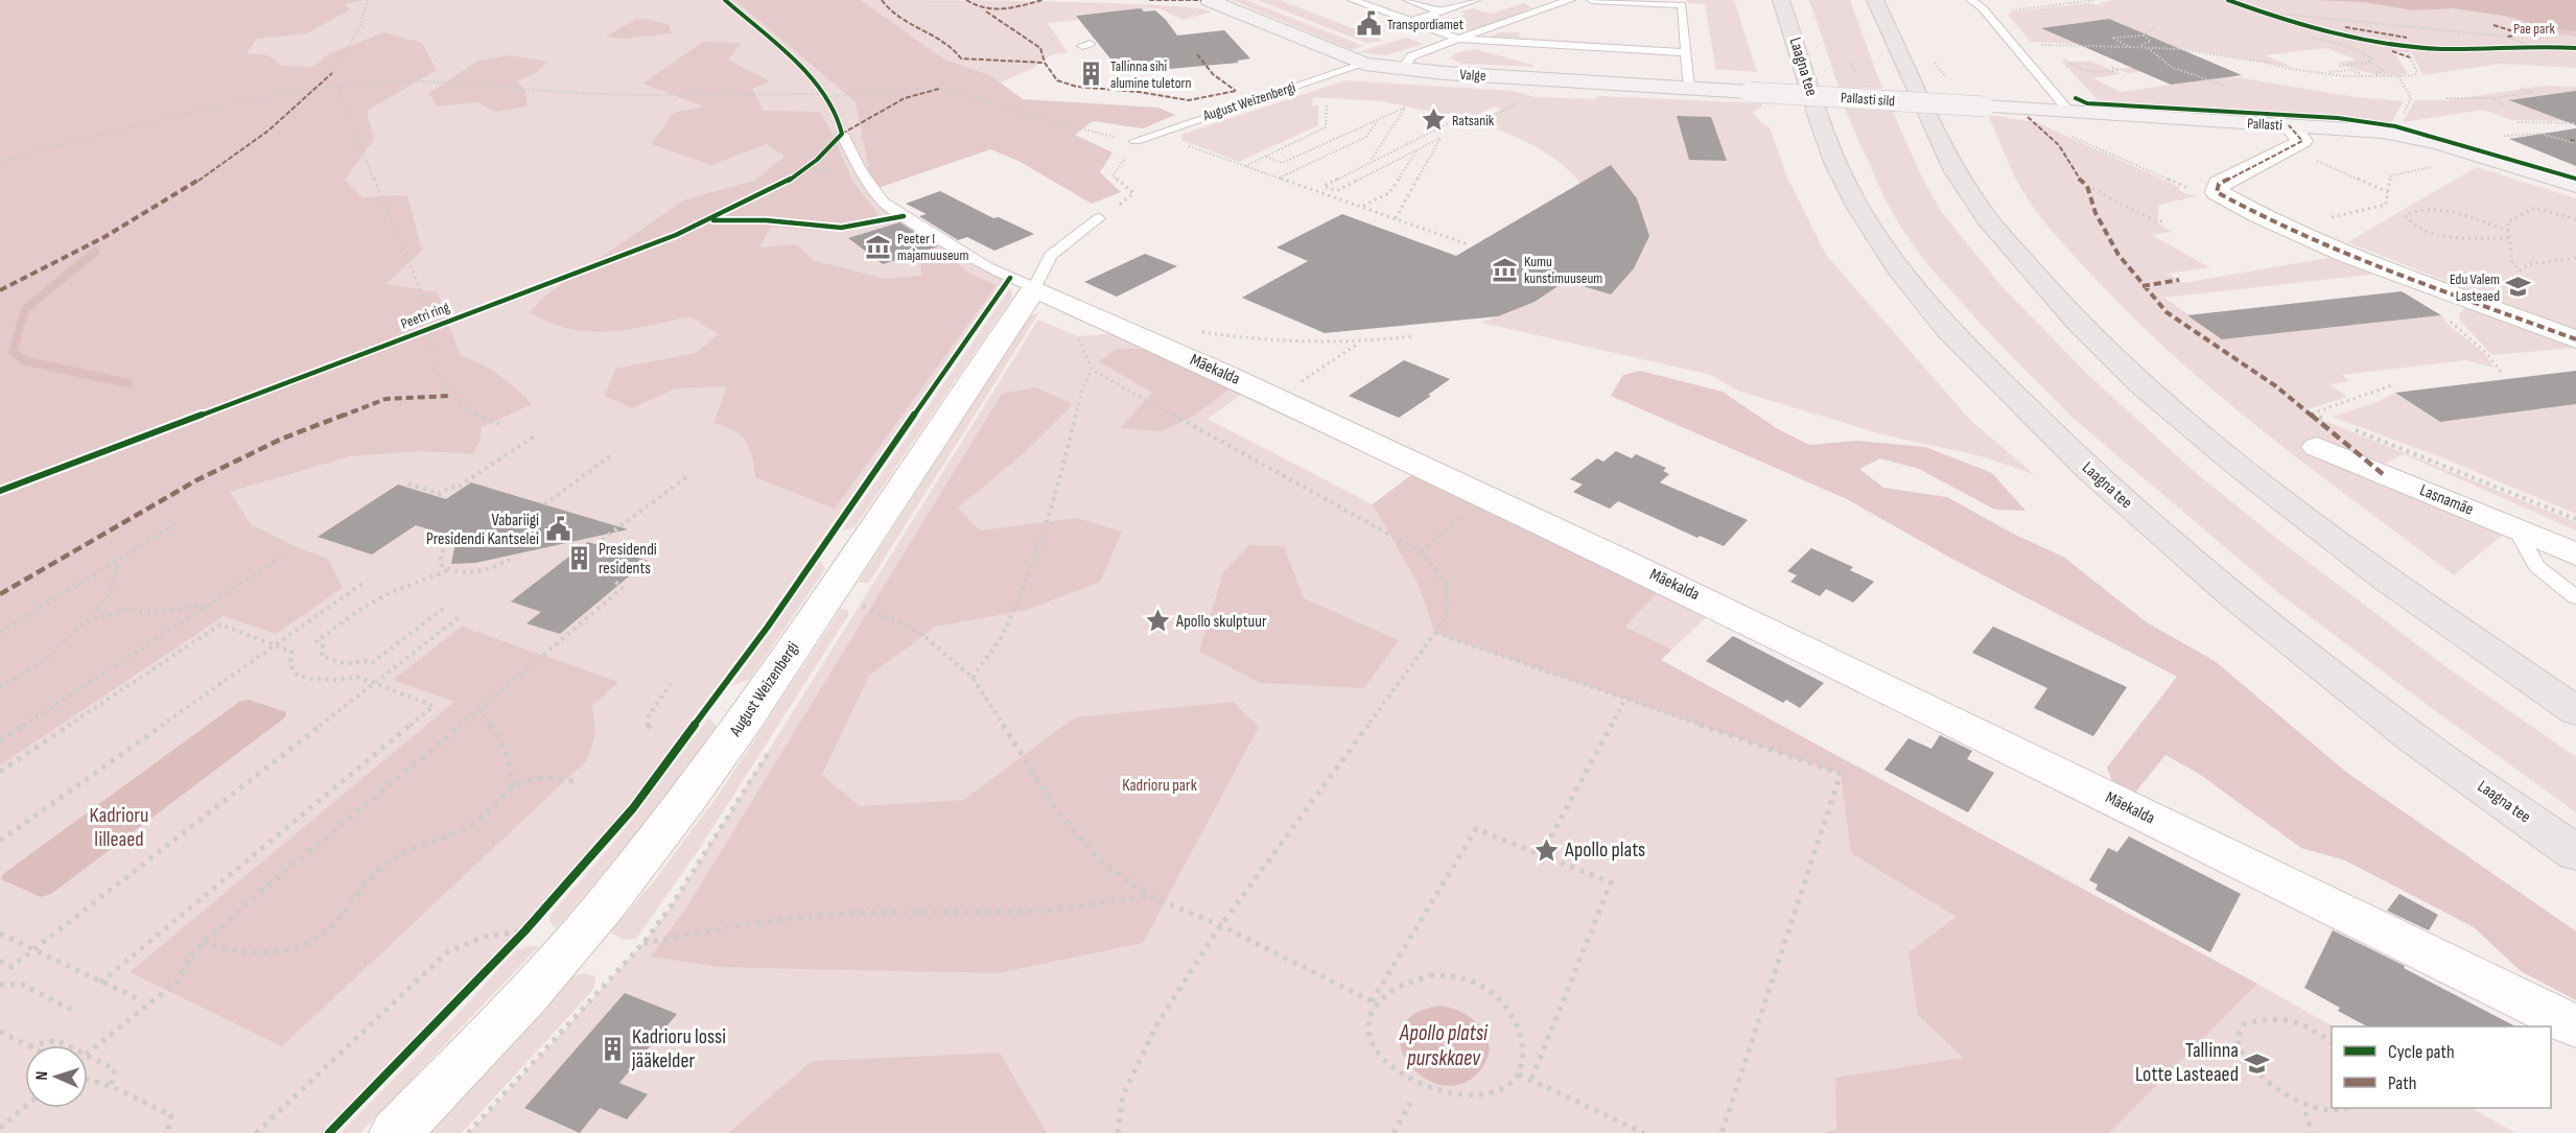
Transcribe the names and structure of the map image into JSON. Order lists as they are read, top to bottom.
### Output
{
  "streets": {
    "main road": ["Laagna tee"],
    "street": [
      "Valge",
      "Pallasti sild",
      "August Weizenbergi",
      "Pallasti",
      "Mäekalda",
      "Lasnamäe"
    ],
    "cycle path": ["Peetri ring"]
  },
  "crossings": [
    ["Valge", "Pallasti sild"],
    ["Valge", "August Weizenbergi"],
    ["Pallasti sild", "Pallasti"],
    ["August Weizenbergi", "Mäekalda"]
  ],
  "water": ["Apollo platsi purskkaev"],
  "parks": ["Pae park", "Kadrioru park", "Kadrioru lilleaed"],
  "places": {
    "public building": ["Transpordiamet", "Vabariigi Presidendi Kantselei"],
    "building": ["Tallinna sihi alumine tuletorn", "Presidendi residents", "Kadrioru lossi jääkelder"],
    "place": ["Ratsanik", "Apollo skulptuur", "Apollo plats"],
    "museum": ["Peeter I majamuuseum", "Kumu kunstimuuseum"],
    "school or university": ["Edu Valem Lasteaed", "Tallinna Lotte Lasteaed"]
  },
  "legend": ["Cycle path", "Path"],
  "north": "left"
}
